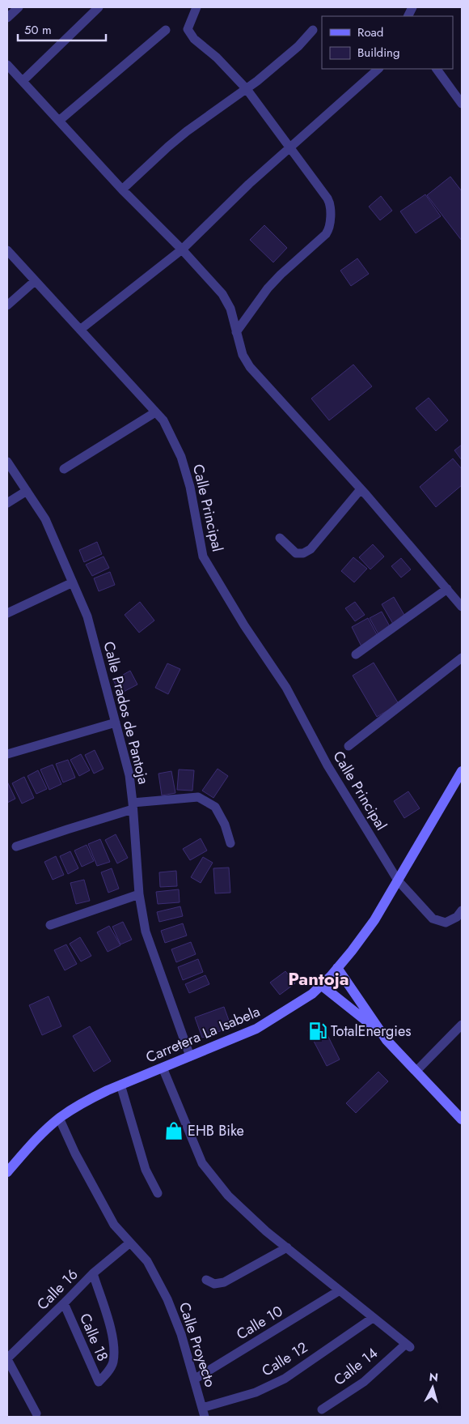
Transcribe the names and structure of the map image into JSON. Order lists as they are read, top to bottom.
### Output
{
  "streets": {
    "main road": ["Carretera La Isabela"],
    "street": [
      "Calle Principal",
      "Calle Prados de Pantoja",
      "Calle 16",
      "Calle 10",
      "Calle 18",
      "Calle Proyecto",
      "Calle 12",
      "Calle 14"
    ]
  },
  "crossings": [
    ["Calle Principal", "Carretera La Isabela"],
    ["Calle Prados de Pantoja", "Carretera La Isabela"],
    ["Carretera La Isabela", "Calle Proyecto"],
    ["Calle 16", "Calle 18"],
    ["Calle 16", "Calle Proyecto"],
    ["Calle 10", "Calle Proyecto"],
    ["Calle Proyecto", "Calle 12"],
    ["Calle 12", "Calle 14"]
  ],
  "districts": ["Pantoja"],
  "places": {
    "fuel station": ["TotalEnergies"],
    "shop": ["EHB Bike"]
  },
  "legend": ["Road", "Building"],
  "scale_bar": "50 m",
  "north": "top"
}
